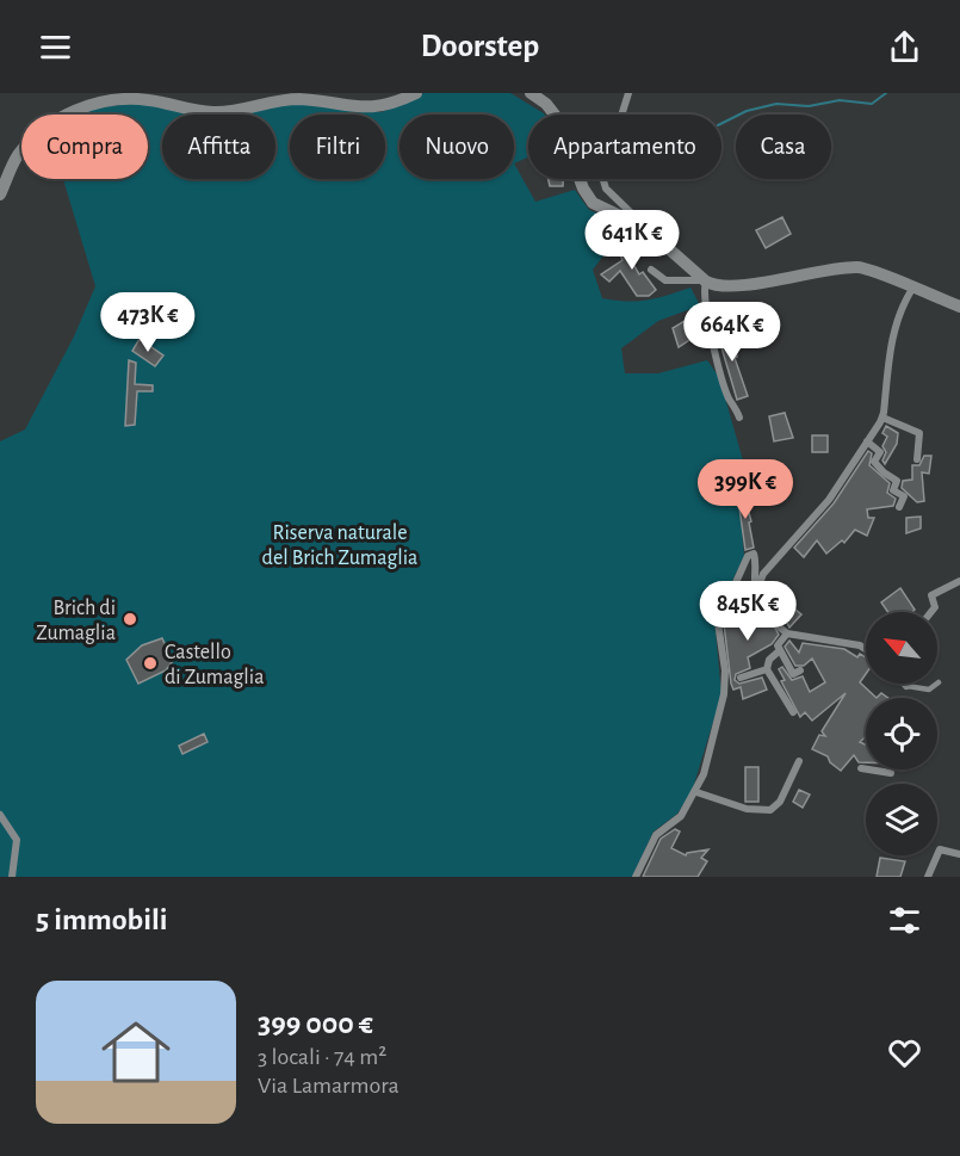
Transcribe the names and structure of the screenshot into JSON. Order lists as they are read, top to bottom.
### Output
{
  "parks": ["Riserva naturale del Brich Zumaglia"],
  "places": ["Brich di Zumaglia", "Castello di Zumaglia"],
  "north": "top left",
  "page": {
    "header": "Doorstep",
    "chip": [
      "Compra",
      "Affitta",
      "Filtri",
      "Nuovo",
      "Appartamento",
      "Casa"
    ],
    "price": [
      "641K €",
      "473K €",
      "664K €",
      "399K €",
      "845K €"
    ],
    "heading": "5 immobili",
    "list": [
      {
        "name": "399 000 €",
        "note": "3 locali · 74 m² · Via Lamarmora"
      }
    ]
  }
}
